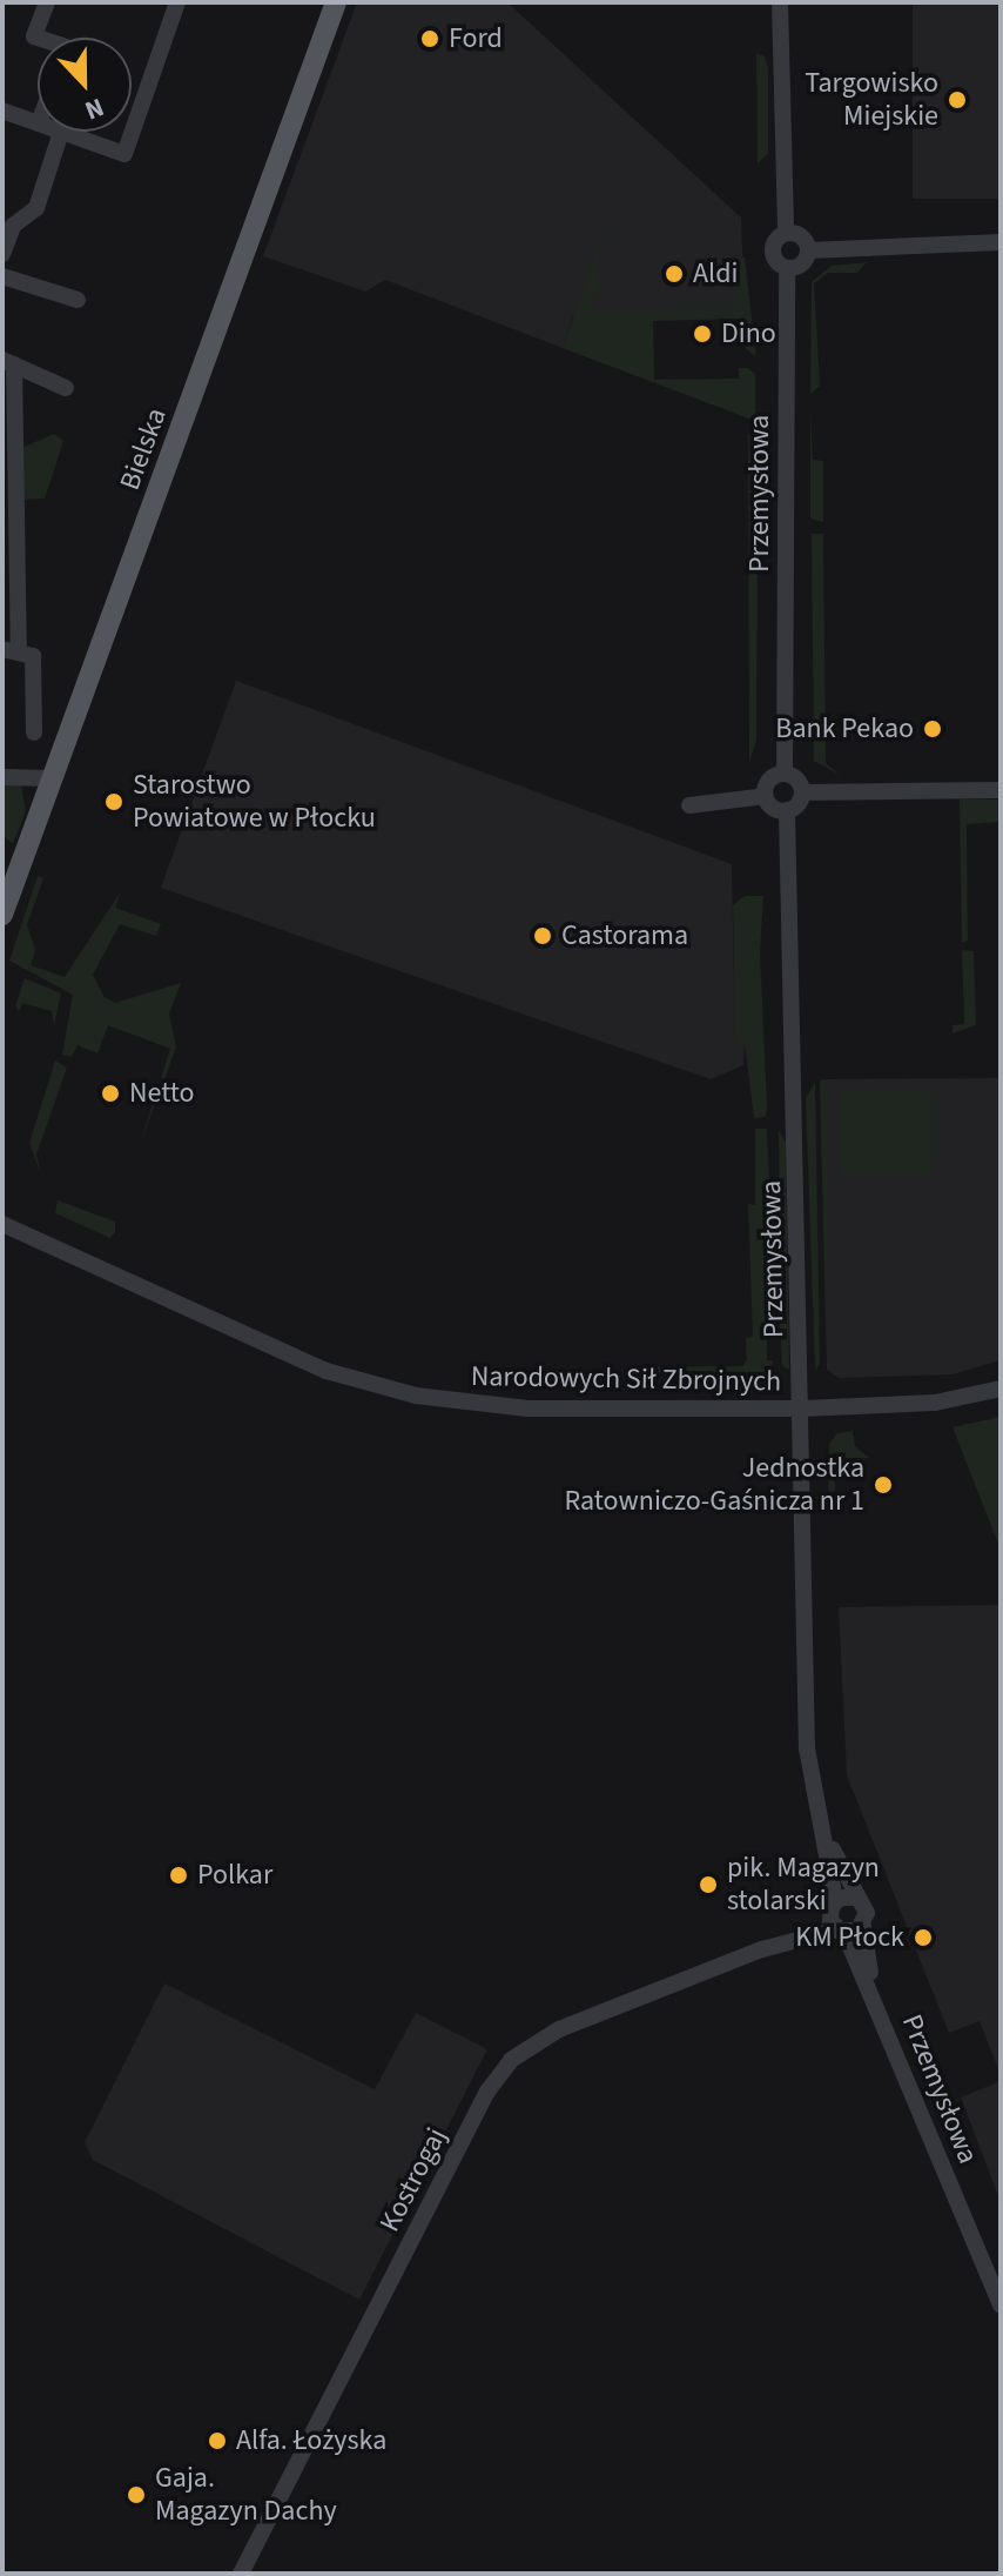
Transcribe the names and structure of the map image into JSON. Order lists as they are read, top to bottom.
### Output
{
  "streets": {
    "main road": ["Bielska"],
    "street": ["Przemysłowa", "Narodowych Sił Zbrojnych", "Kostrogaj"]
  },
  "crossings": [
    ["Przemysłowa", "Narodowych Sił Zbrojnych"],
    ["Przemysłowa", "Kostrogaj"]
  ],
  "places": [
    "Ford",
    "Targowisko Miejskie",
    "Aldi",
    "Dino",
    "Bank Pekao",
    "Starostwo Powiatowe w Płocku",
    "Castorama",
    "Netto",
    "Jednostka Ratowniczo-Gaśnicza nr 1",
    "Polkar",
    "pik. Magazyn stolarski",
    "KM Płock",
    "Alfa. Łożyska",
    "Gaja. Magazyn Dachy"
  ],
  "north": "bottom"
}
